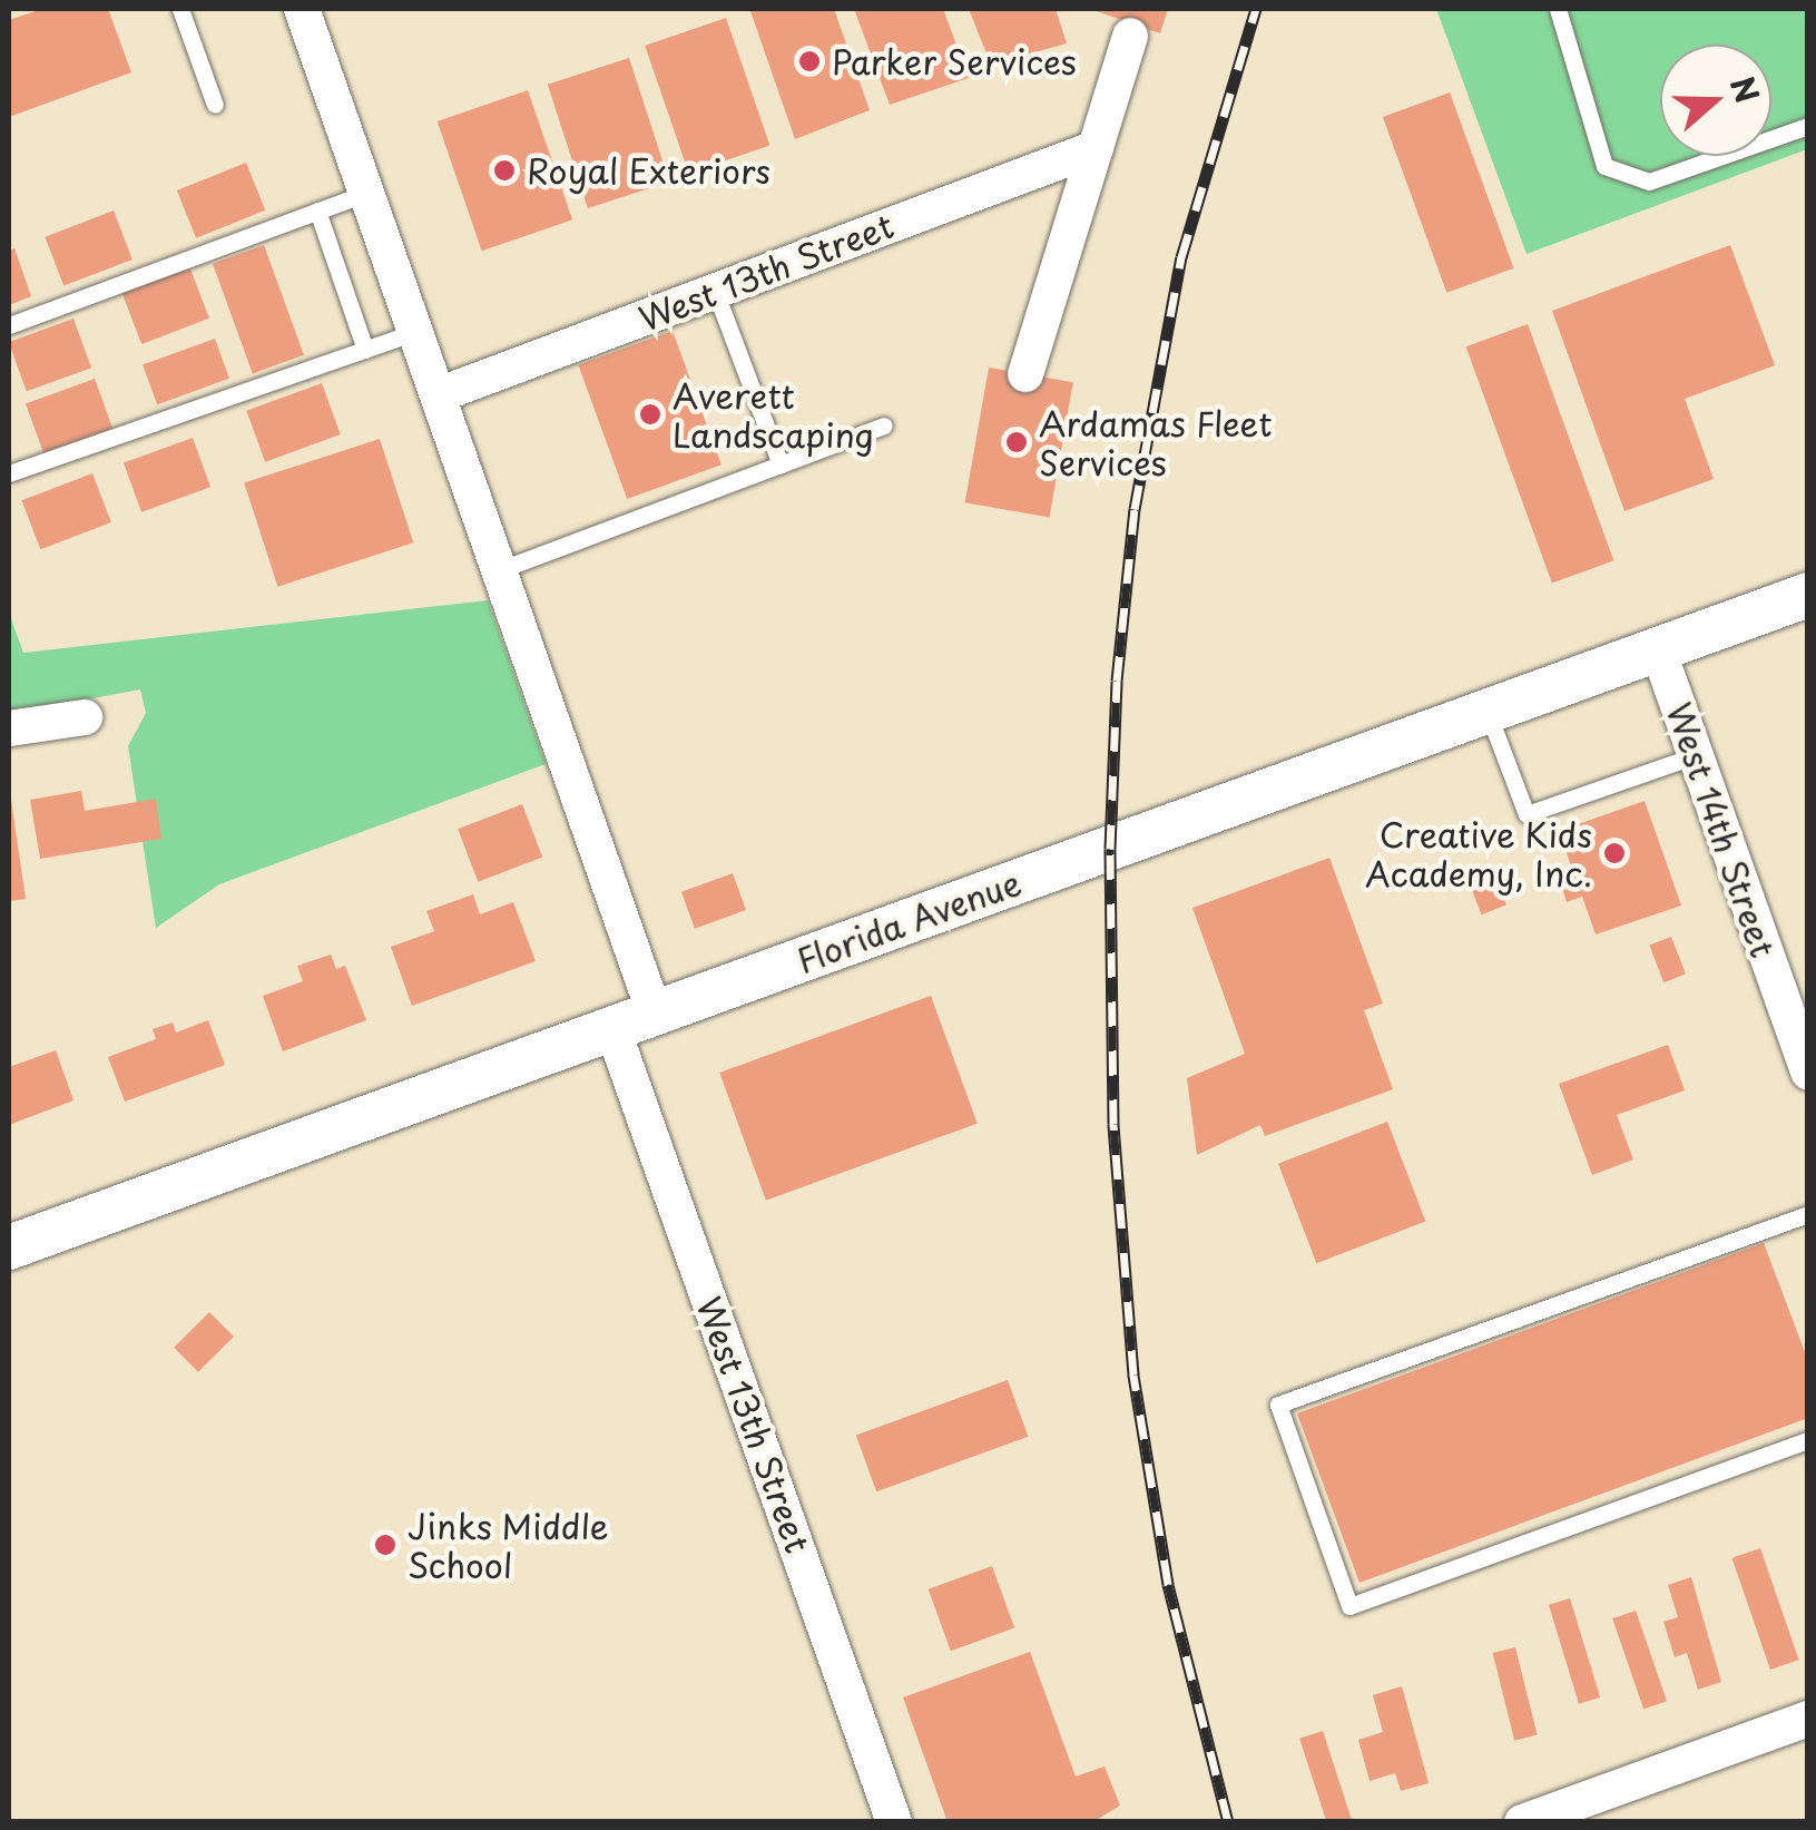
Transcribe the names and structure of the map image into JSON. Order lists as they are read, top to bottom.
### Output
{
  "streets": {
    "street": ["West 13th Street", "West 14th Street", "Florida Avenue"]
  },
  "crossings": [
    ["West 13th Street", "Florida Avenue"],
    ["West 14th Street", "Florida Avenue"]
  ],
  "places": [
    "Parker Services",
    "Royal Exteriors",
    "Averett Landscaping",
    "Ardamas Fleet Services",
    "Creative Kids Academy, Inc.",
    "Jinks Middle School"
  ],
  "north": "right"
}
